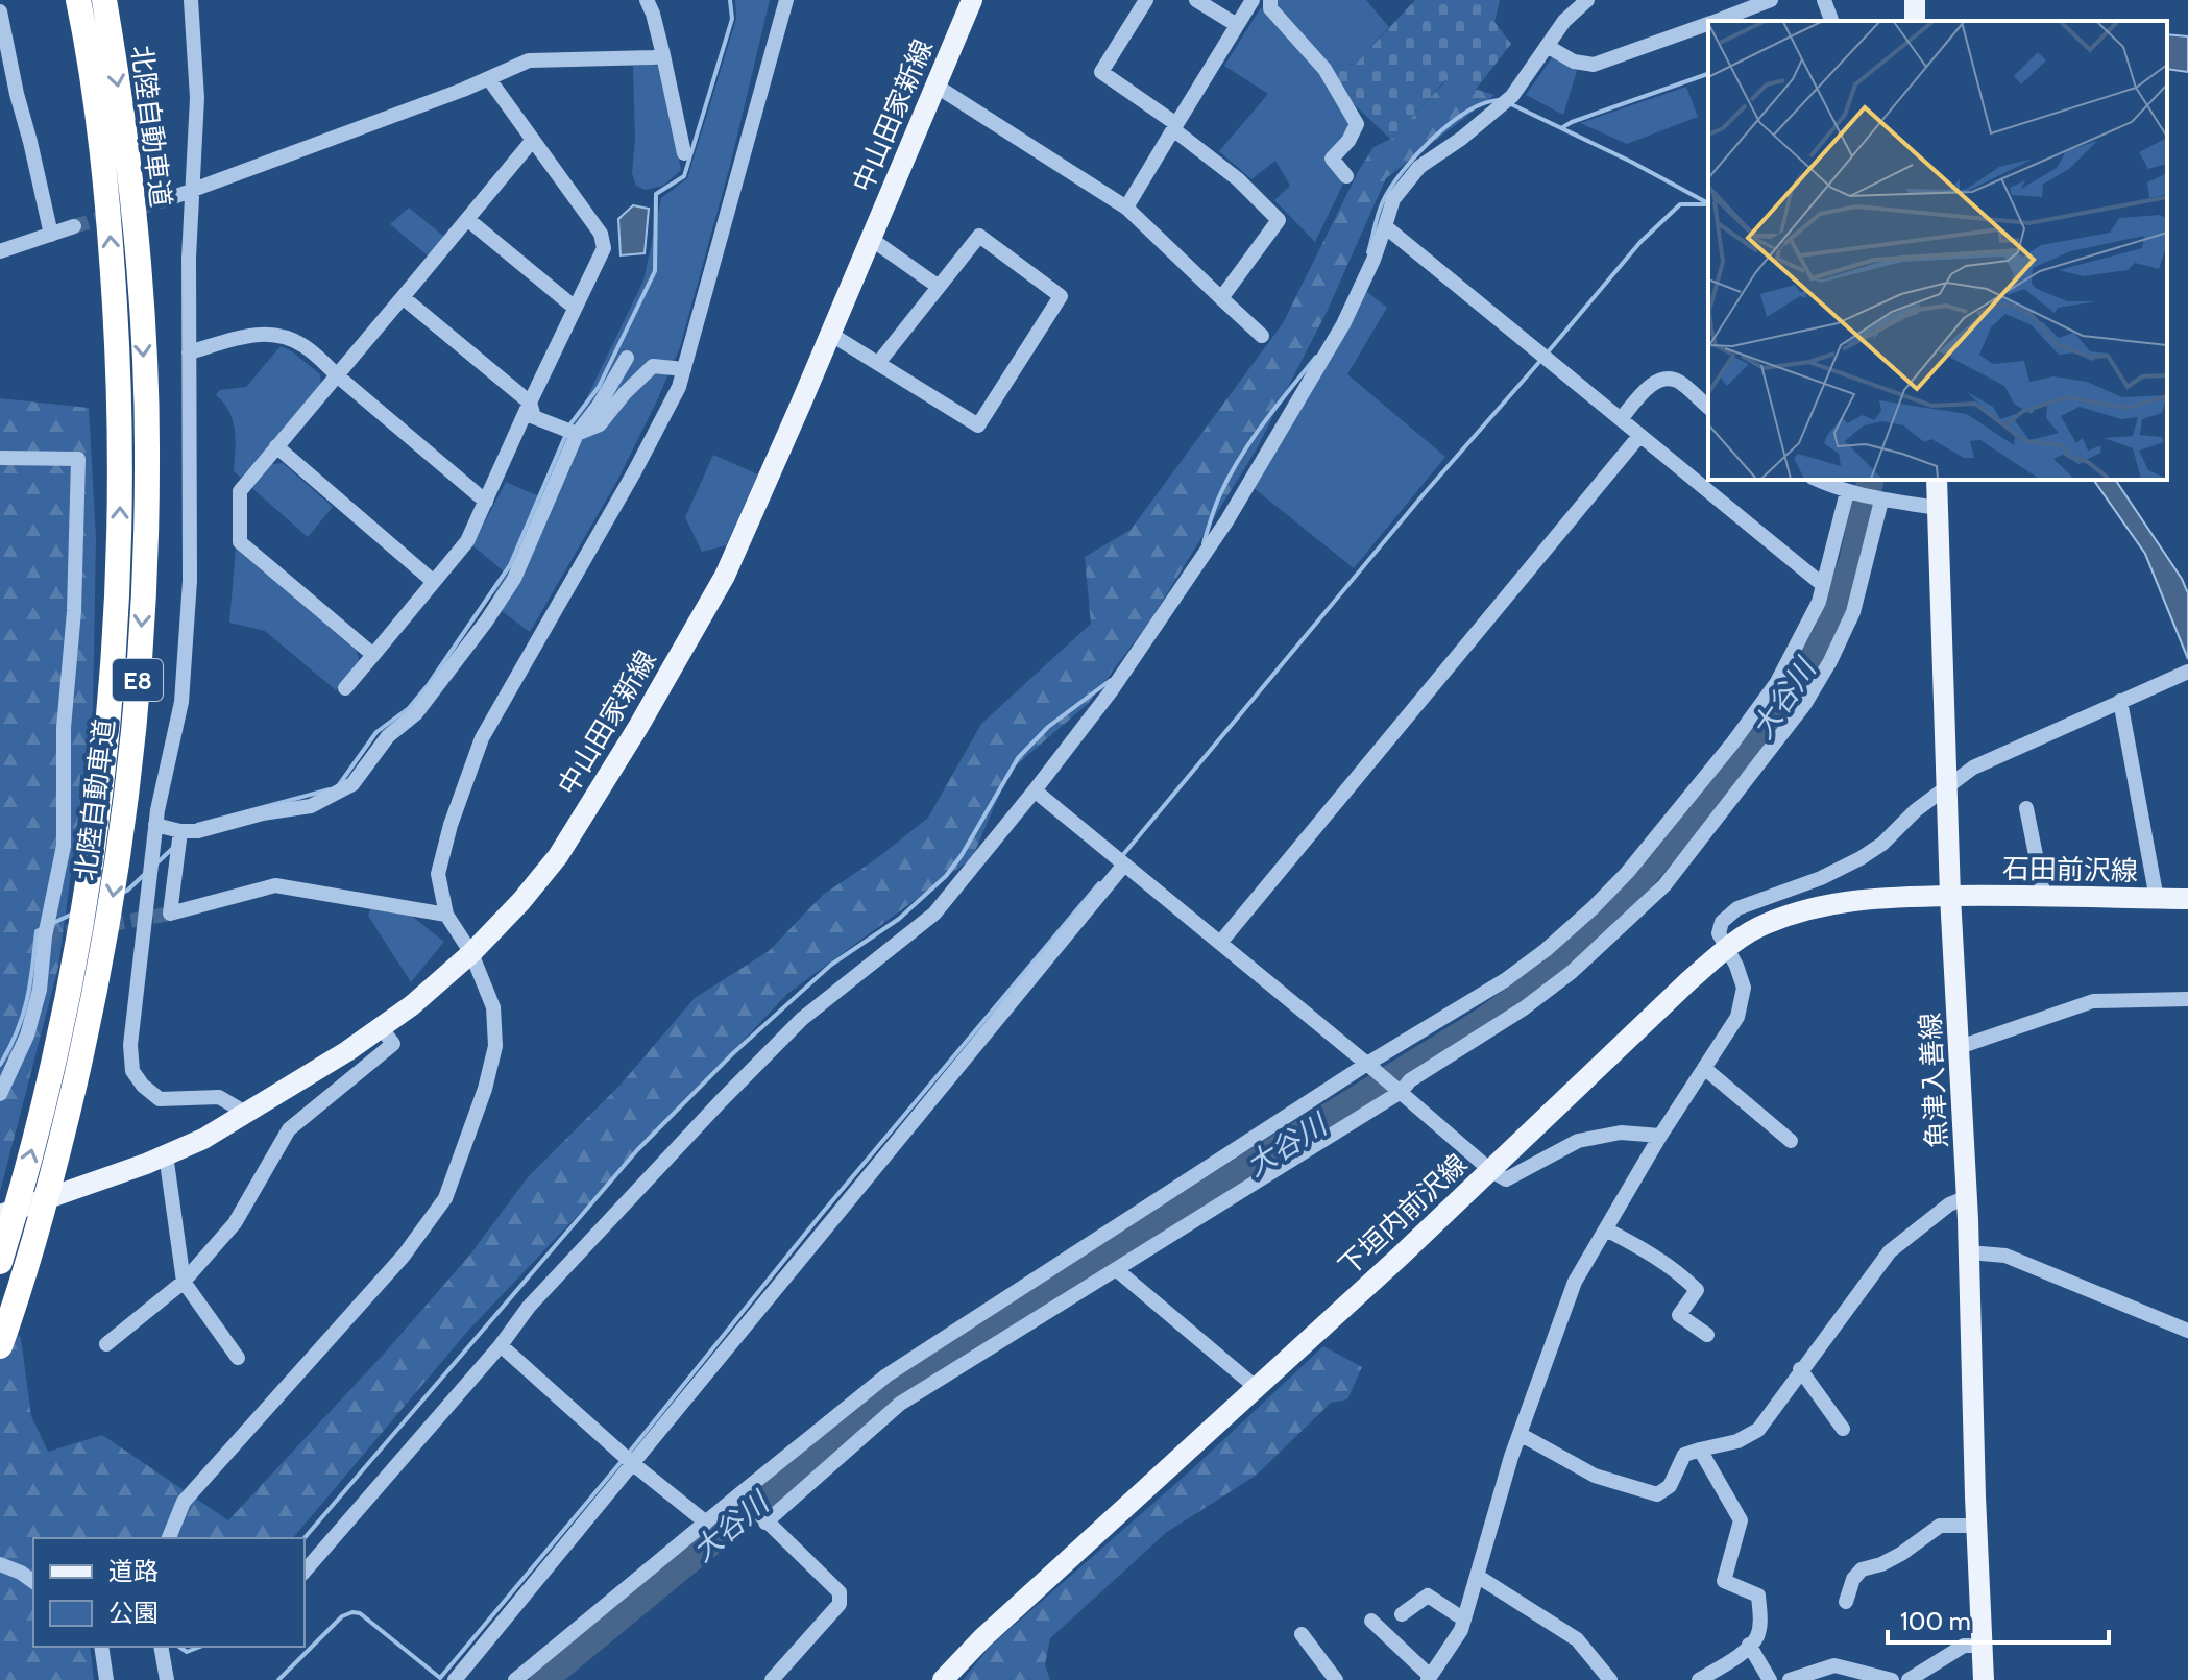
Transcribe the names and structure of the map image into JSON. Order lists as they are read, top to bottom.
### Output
{
  "streets": {
    "highway": ["北陸自動車道", "E8"],
    "main road": [
      "中山田家新線",
      "石田前沢線",
      "魚津入善線",
      "下垣内前沢線"
    ]
  },
  "crossings": [
    ["石田前沢線", "魚津入善線"],
    ["石田前沢線", "下垣内前沢線"],
    ["魚津入善線", "下垣内前沢線"]
  ],
  "water": ["大谷川"],
  "legend": ["道路", "公園"],
  "scale_bar": "100 m"
}
